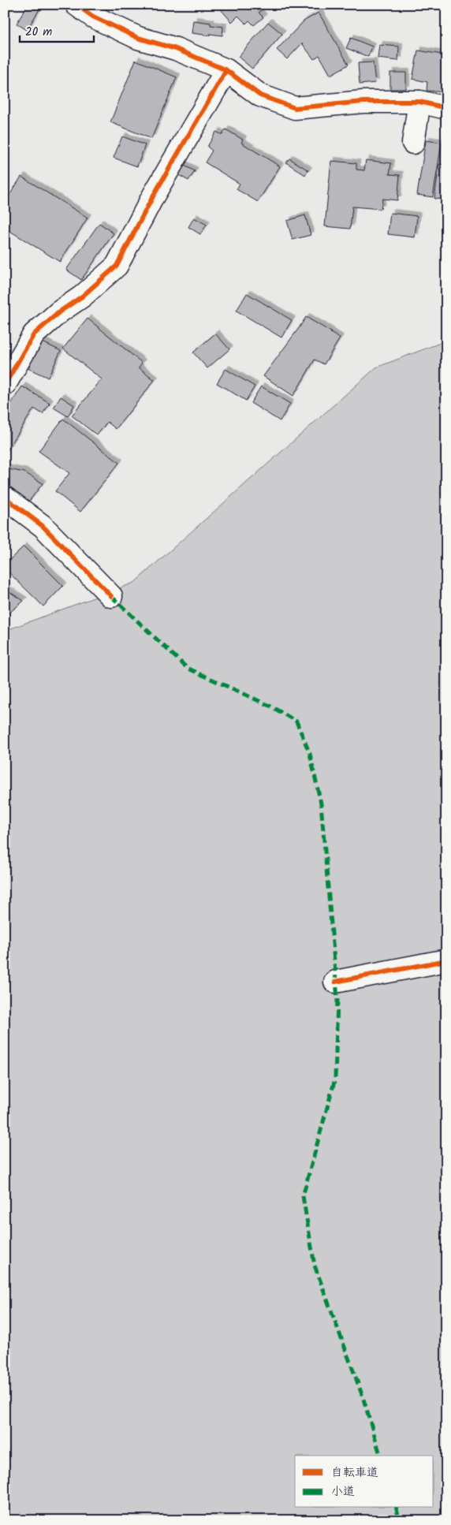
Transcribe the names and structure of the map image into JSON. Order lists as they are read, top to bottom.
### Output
{
  "legend": ["自転車道", "小道"],
  "scale_bar": "20 m"
}
